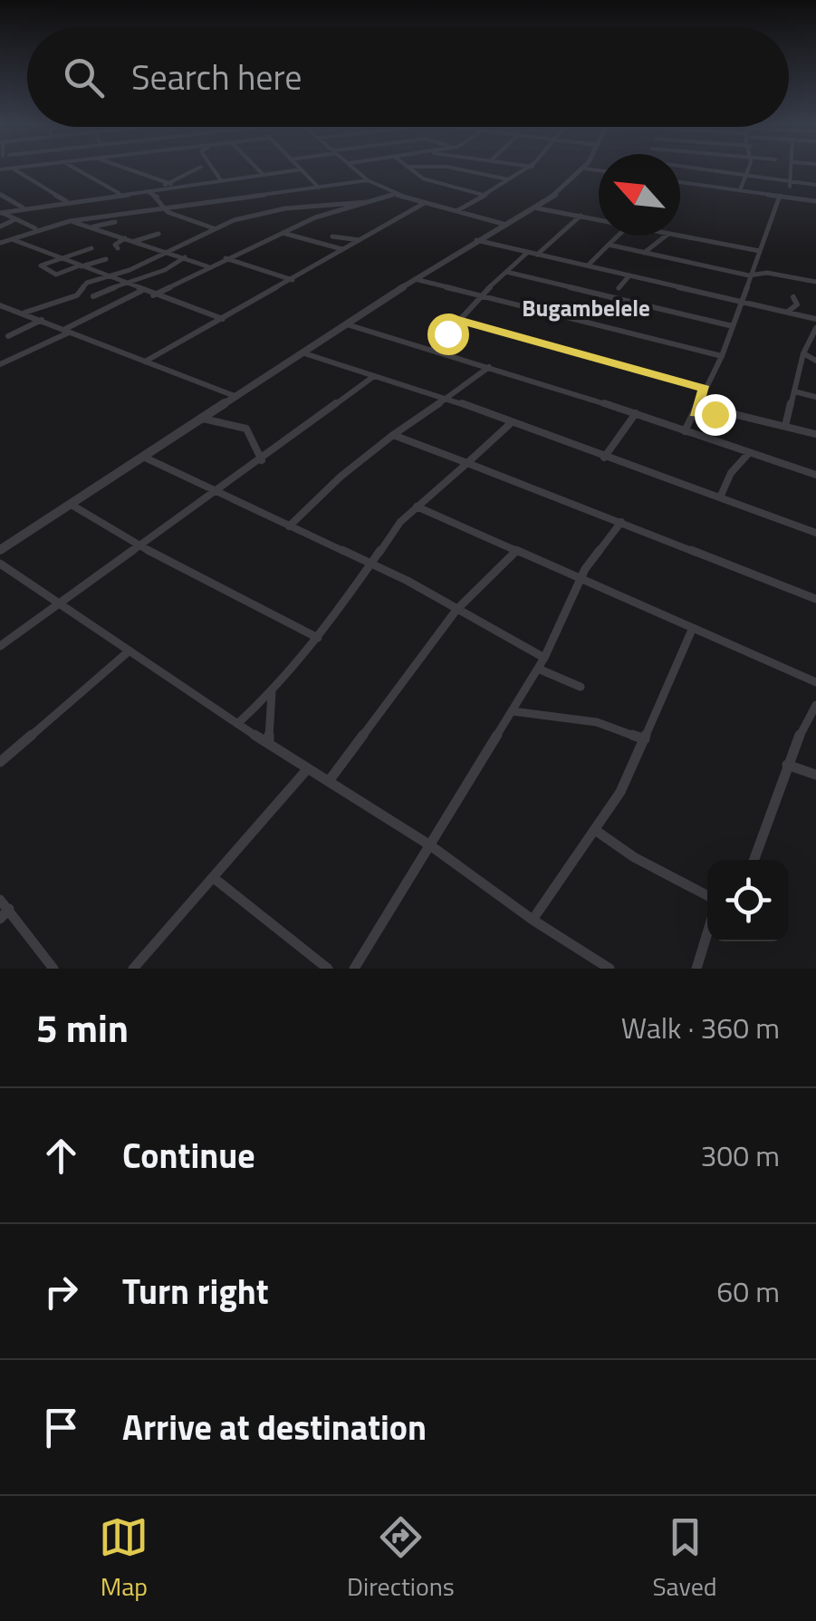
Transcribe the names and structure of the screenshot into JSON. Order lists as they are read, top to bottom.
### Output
{
  "districts": ["Bugambelele"],
  "north": "top left",
  "page": {
    "search": "Search here",
    "heading": ["5 min", "Walk · 360 m"],
    "list": [
      ["Continue", "300 m"],
      ["Turn right", "60 m"],
      "Arrive at destination"
    ],
    "nav": ["Map", "Directions", "Saved"]
  }
}
